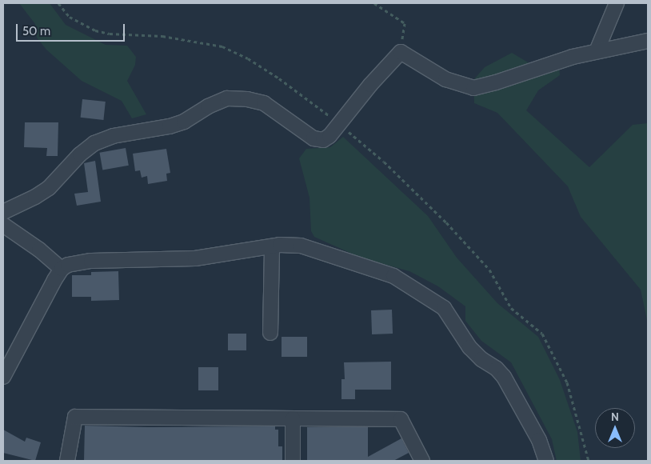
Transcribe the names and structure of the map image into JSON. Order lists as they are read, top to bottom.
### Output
{
  "scale_bar": "50 m",
  "north": "top"
}
